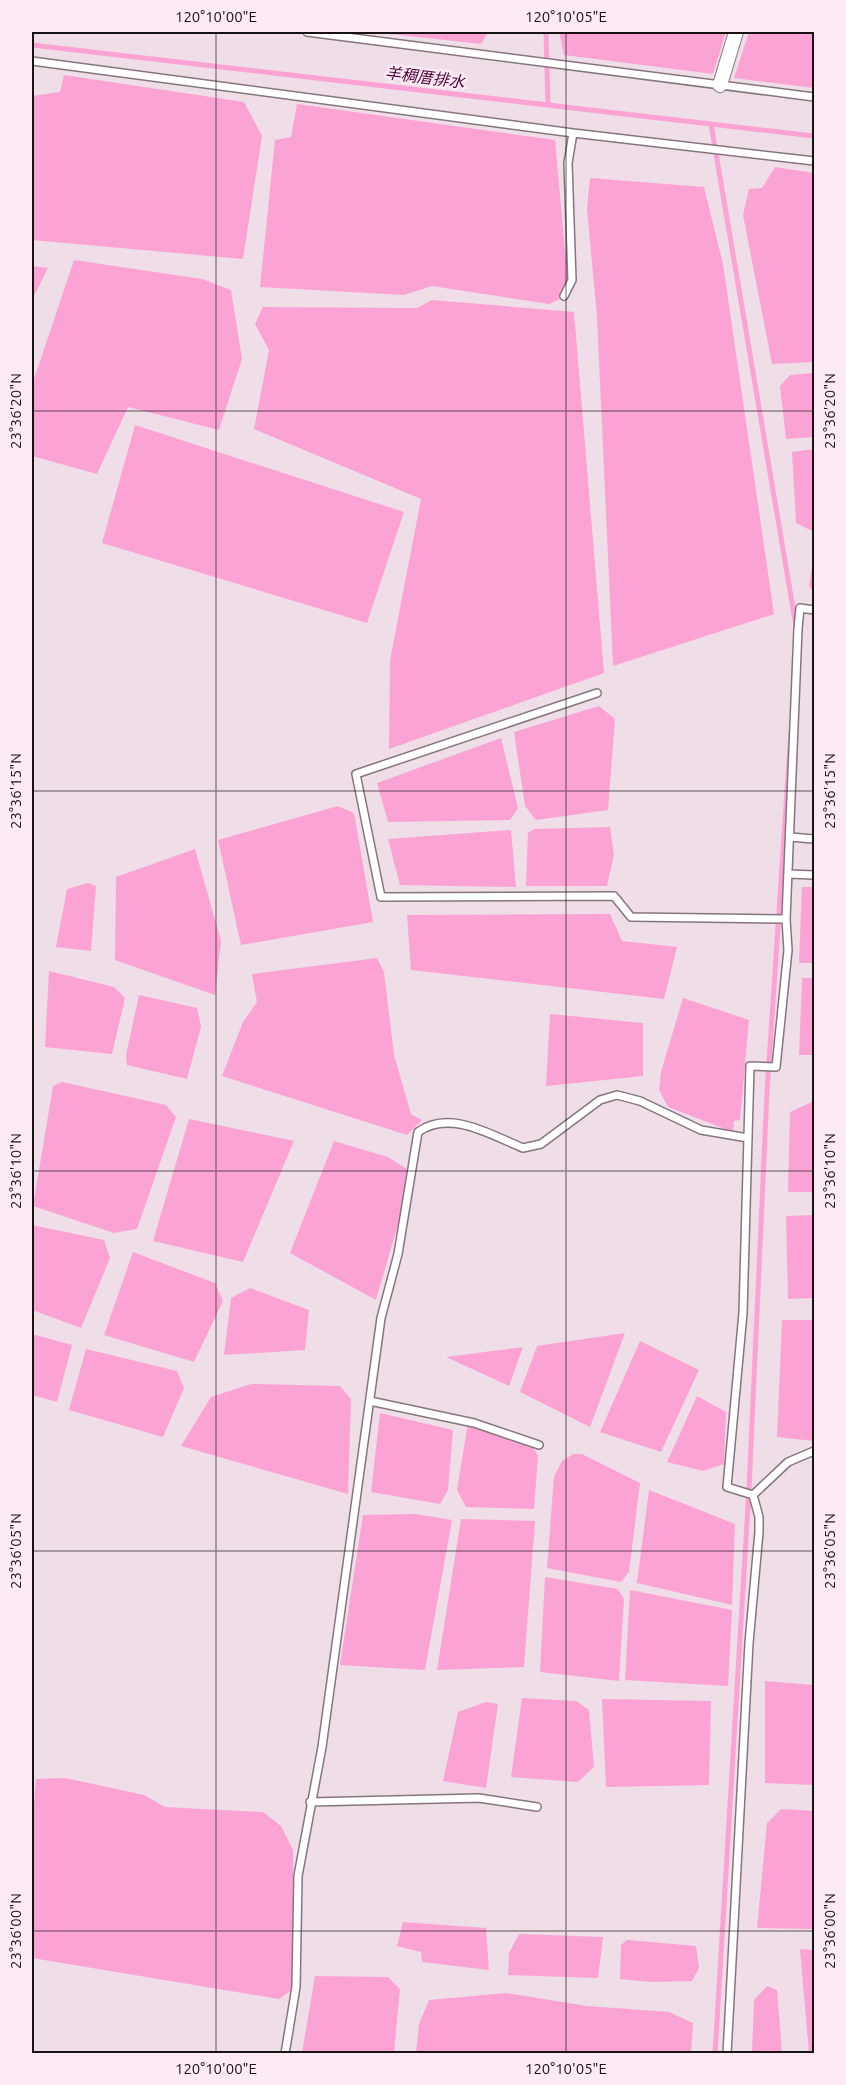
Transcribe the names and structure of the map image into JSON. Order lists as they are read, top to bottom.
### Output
{
  "water": ["羊稠厝排水"],
  "coordinates": [
    "120°10'00\"E",
    "120°10'05\"E",
    "23°36'20\"N",
    "23°36'15\"N",
    "23°36'10\"N",
    "23°36'05\"N",
    "23°36'00\"N"
  ]
}
